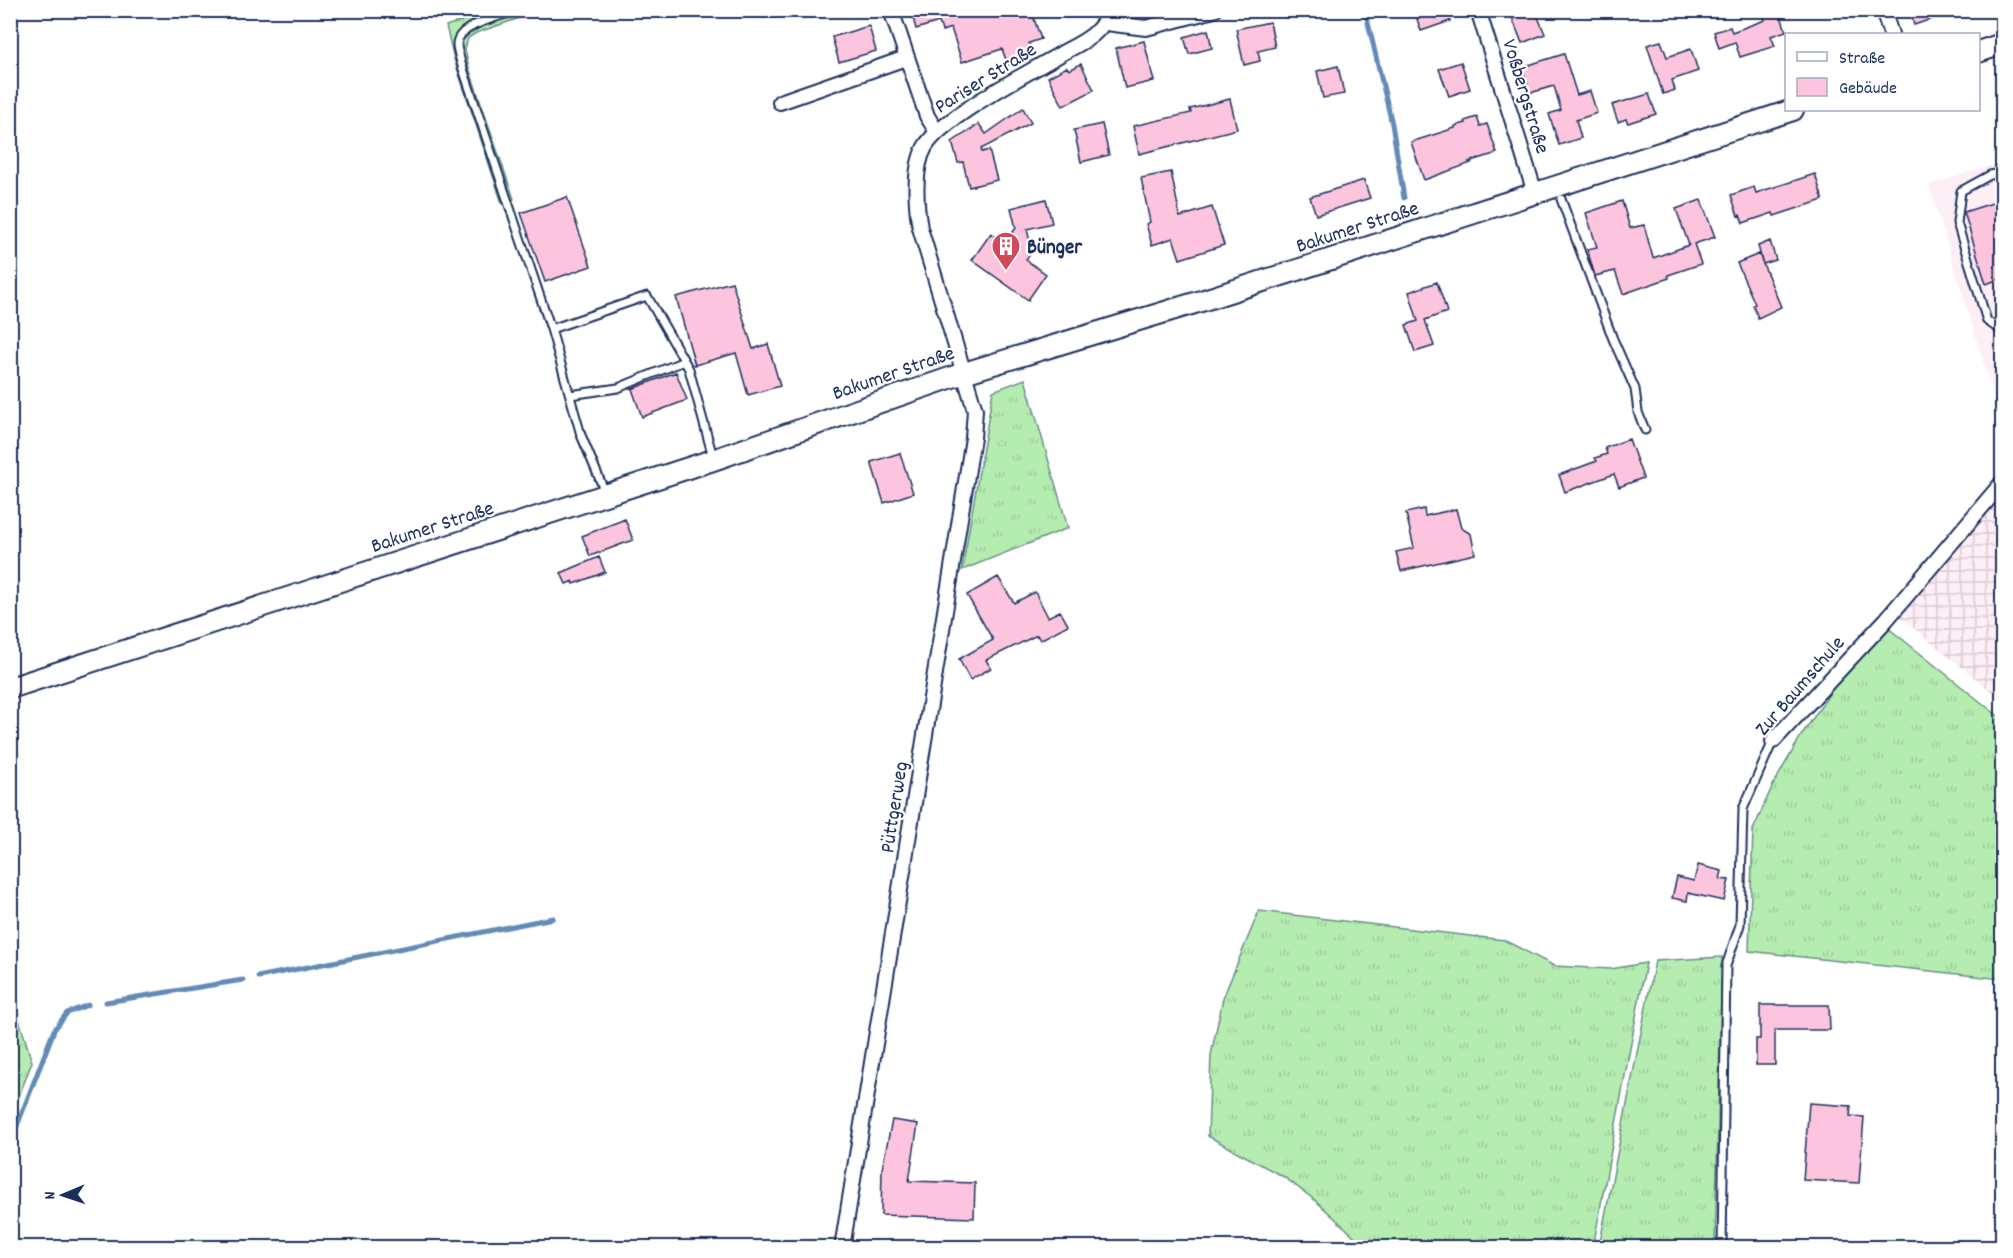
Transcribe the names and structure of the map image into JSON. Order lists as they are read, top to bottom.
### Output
{
  "streets": {
    "main road": ["Bakumer Straße"],
    "street": [
      "Pariser Straße",
      "Voßbergstraße",
      "Zur Baumschule",
      "Püttgerweg"
    ]
  },
  "crossings": [
    ["Pariser Straße", "Bakumer Straße"],
    ["Pariser Straße", "Püttgerweg"],
    ["Voßbergstraße", "Bakumer Straße"],
    ["Bakumer Straße", "Püttgerweg"]
  ],
  "places": {
    "building": ["Bünger"]
  },
  "legend": ["Straße", "Gebäude"],
  "north": "left"
}
